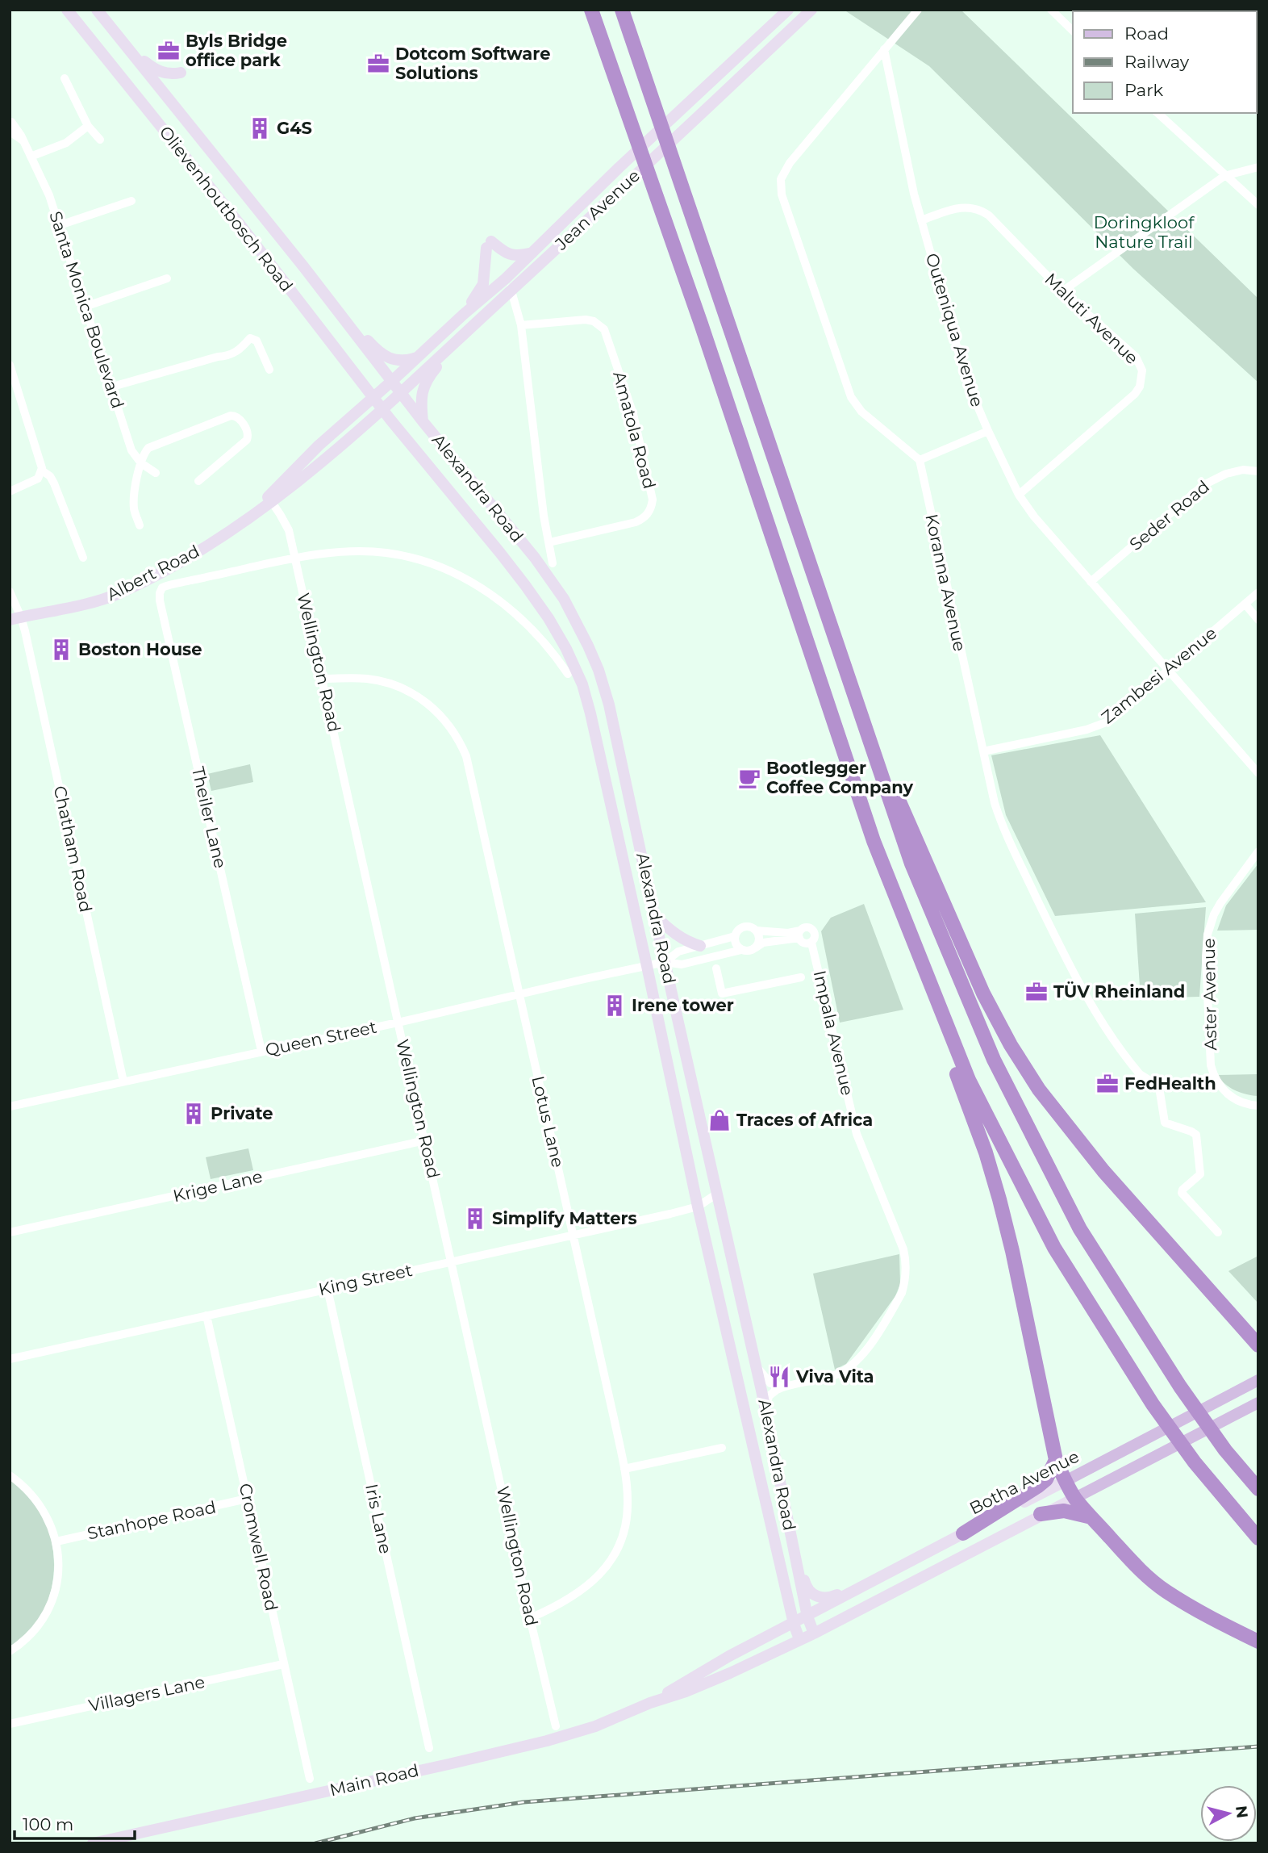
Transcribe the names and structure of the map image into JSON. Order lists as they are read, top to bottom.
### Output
{
  "streets": {
    "main road": [
      "Olievenhoutbosch Road",
      "Jean Avenue",
      "Alexandra Road",
      "Albert Road",
      "Botha Avenue",
      "Main Road"
    ],
    "street": [
      "Santa Monica Boulevard",
      "Maluti Avenue",
      "Outeniqua Avenue",
      "Amatola Road",
      "Seder Road",
      "Koranna Avenue",
      "Wellington Road",
      "Zambesi Avenue",
      "Theiler Lane",
      "Chatham Road",
      "Aster Avenue",
      "Impala Avenue",
      "Queen Street",
      "Lotus Lane",
      "Krige Lane",
      "King Street",
      "Iris Lane",
      "Stanhope Road",
      "Cromwell Road",
      "Villagers Lane"
    ]
  },
  "crossings": [
    ["Olievenhoutbosch Road", "Jean Avenue"],
    ["Olievenhoutbosch Road", "Alexandra Road"],
    ["Olievenhoutbosch Road", "Albert Road"],
    ["Jean Avenue", "Alexandra Road"],
    ["Jean Avenue", "Albert Road"],
    ["Maluti Avenue", "Outeniqua Avenue"],
    ["Outeniqua Avenue", "Seder Road"],
    ["Outeniqua Avenue", "Zambesi Avenue"],
    ["Amatola Road", "Alexandra Road"],
    ["Alexandra Road", "Albert Road"],
    ["Alexandra Road", "Queen Street"],
    ["Alexandra Road", "King Street"],
    ["Alexandra Road", "Botha Avenue"],
    ["Alexandra Road", "Main Road"],
    ["Albert Road", "Wellington Road"],
    ["Albert Road", "Theiler Lane"],
    ["Albert Road", "Chatham Road"],
    ["Koranna Avenue", "Zambesi Avenue"],
    ["Wellington Road", "Queen Street"],
    ["Wellington Road", "Lotus Lane"],
    ["Wellington Road", "Krige Lane"],
    ["Wellington Road", "King Street"],
    ["Theiler Lane", "Queen Street"],
    ["Chatham Road", "Queen Street"],
    ["Queen Street", "Lotus Lane"],
    ["Lotus Lane", "King Street"],
    ["King Street", "Iris Lane"],
    ["King Street", "Cromwell Road"],
    ["Botha Avenue", "Main Road"],
    ["Stanhope Road", "Cromwell Road"],
    ["Cromwell Road", "Villagers Lane"]
  ],
  "parks": ["Doringkloof Nature Trail"],
  "places": {
    "office": [
      "Byls Bridge office park",
      "Dotcom Software Solutions",
      "TÜV Rheinland",
      "FedHealth"
    ],
    "building": [
      "G4S",
      "Boston House",
      "Irene tower",
      "Private",
      "Simplify Matters"
    ],
    "cafe": ["Bootlegger Coffee Company"],
    "shop": ["Traces of Africa"],
    "restaurant": ["Viva Vita"]
  },
  "legend": ["Road", "Railway", "Park"],
  "scale_bar": "100 m",
  "north": "right"
}
